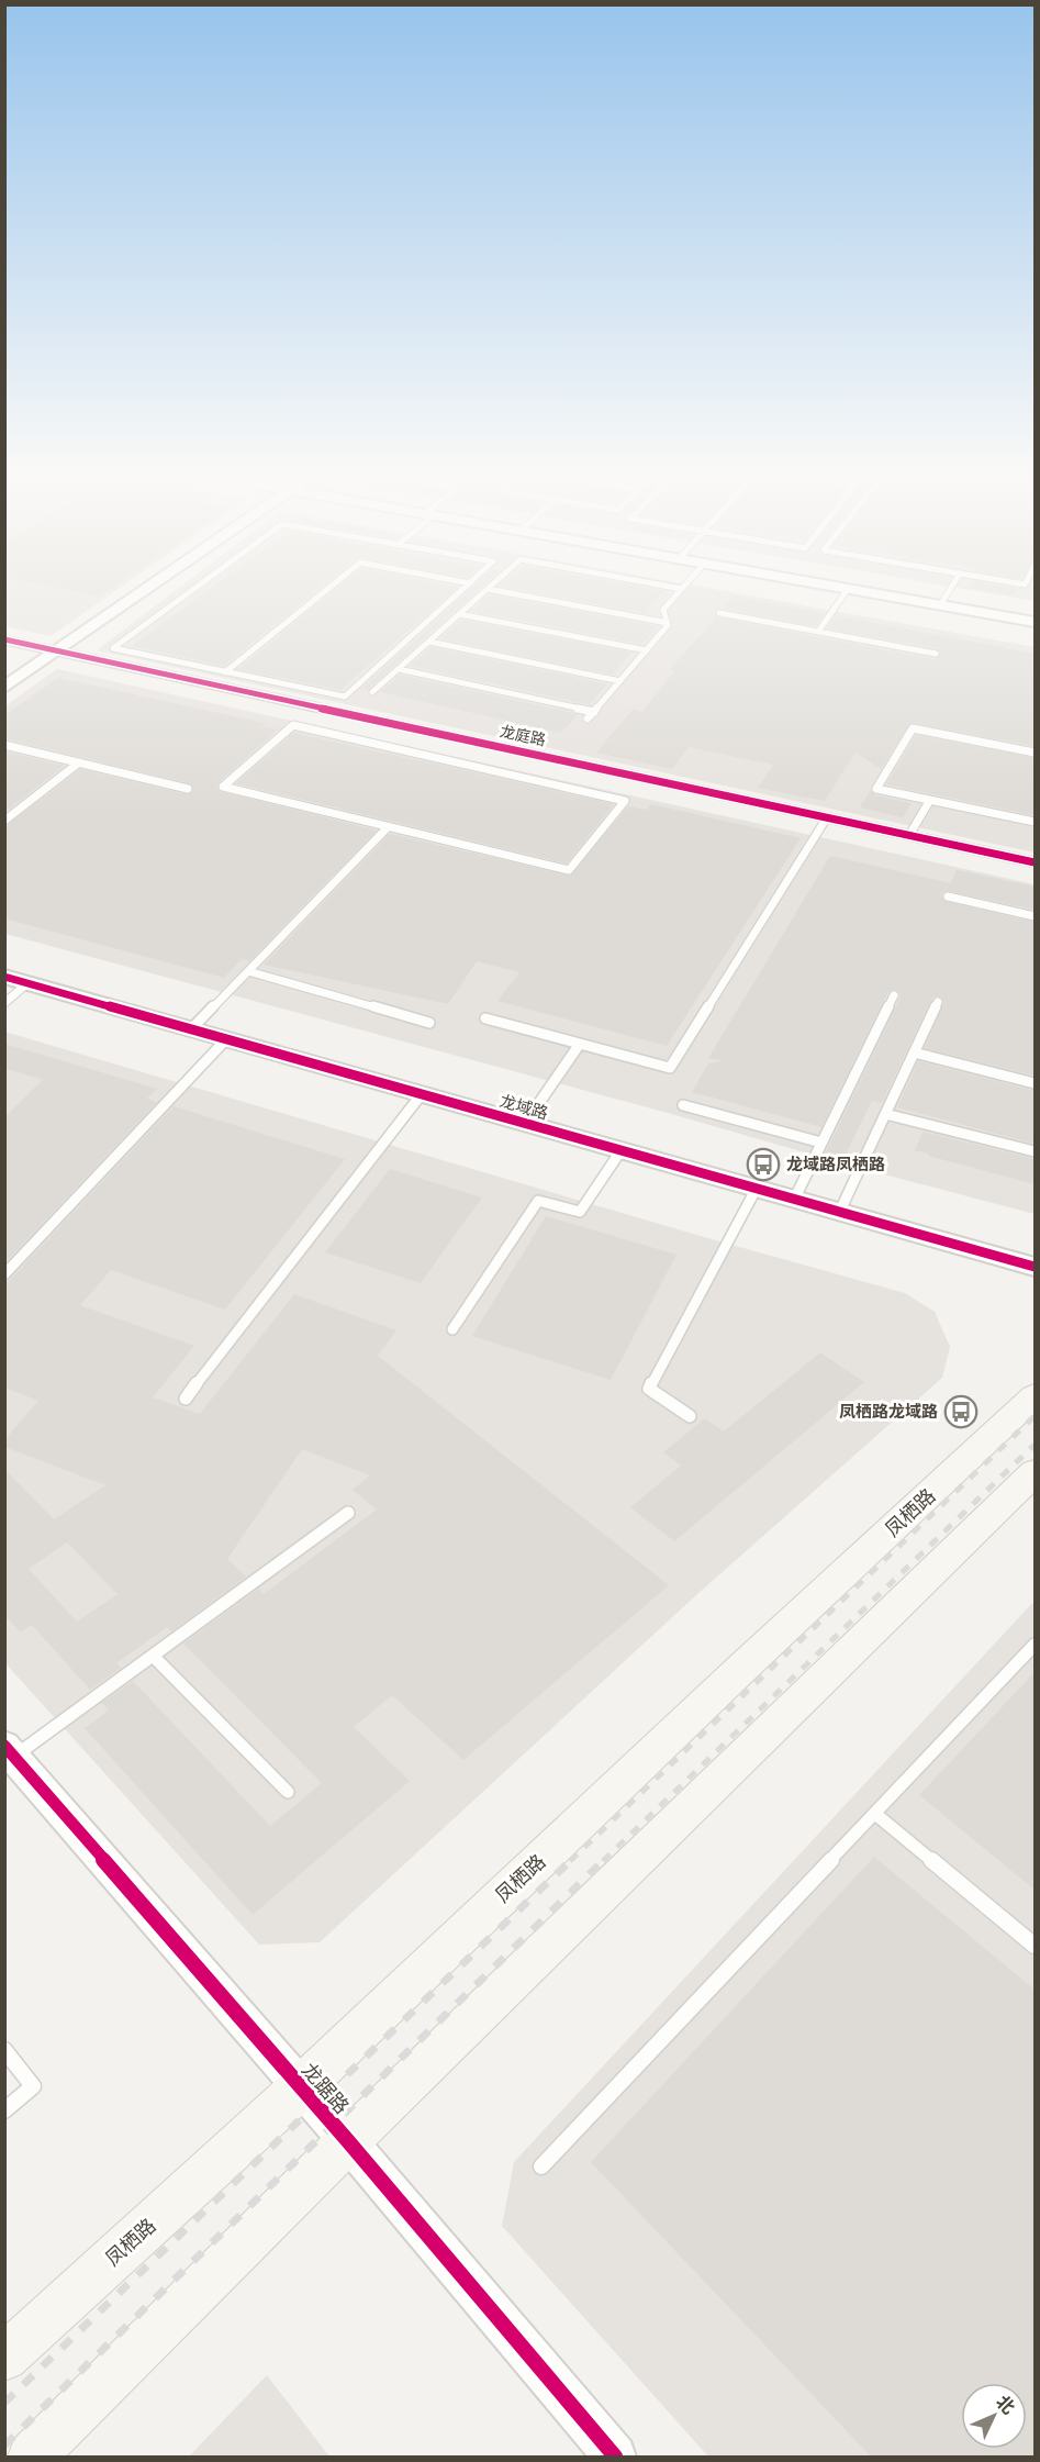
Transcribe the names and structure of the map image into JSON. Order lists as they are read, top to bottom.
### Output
{
  "streets": {
    "main road": ["凤栖路"],
    "street": ["龙庭路", "龙域路", "龙踞路"]
  },
  "crossings": [
    ["凤栖路", "龙踞路"]
  ],
  "places": {
    "bus stop": ["龙域路凤栖路", "凤栖路龙域路"]
  },
  "north": "top right"
}
